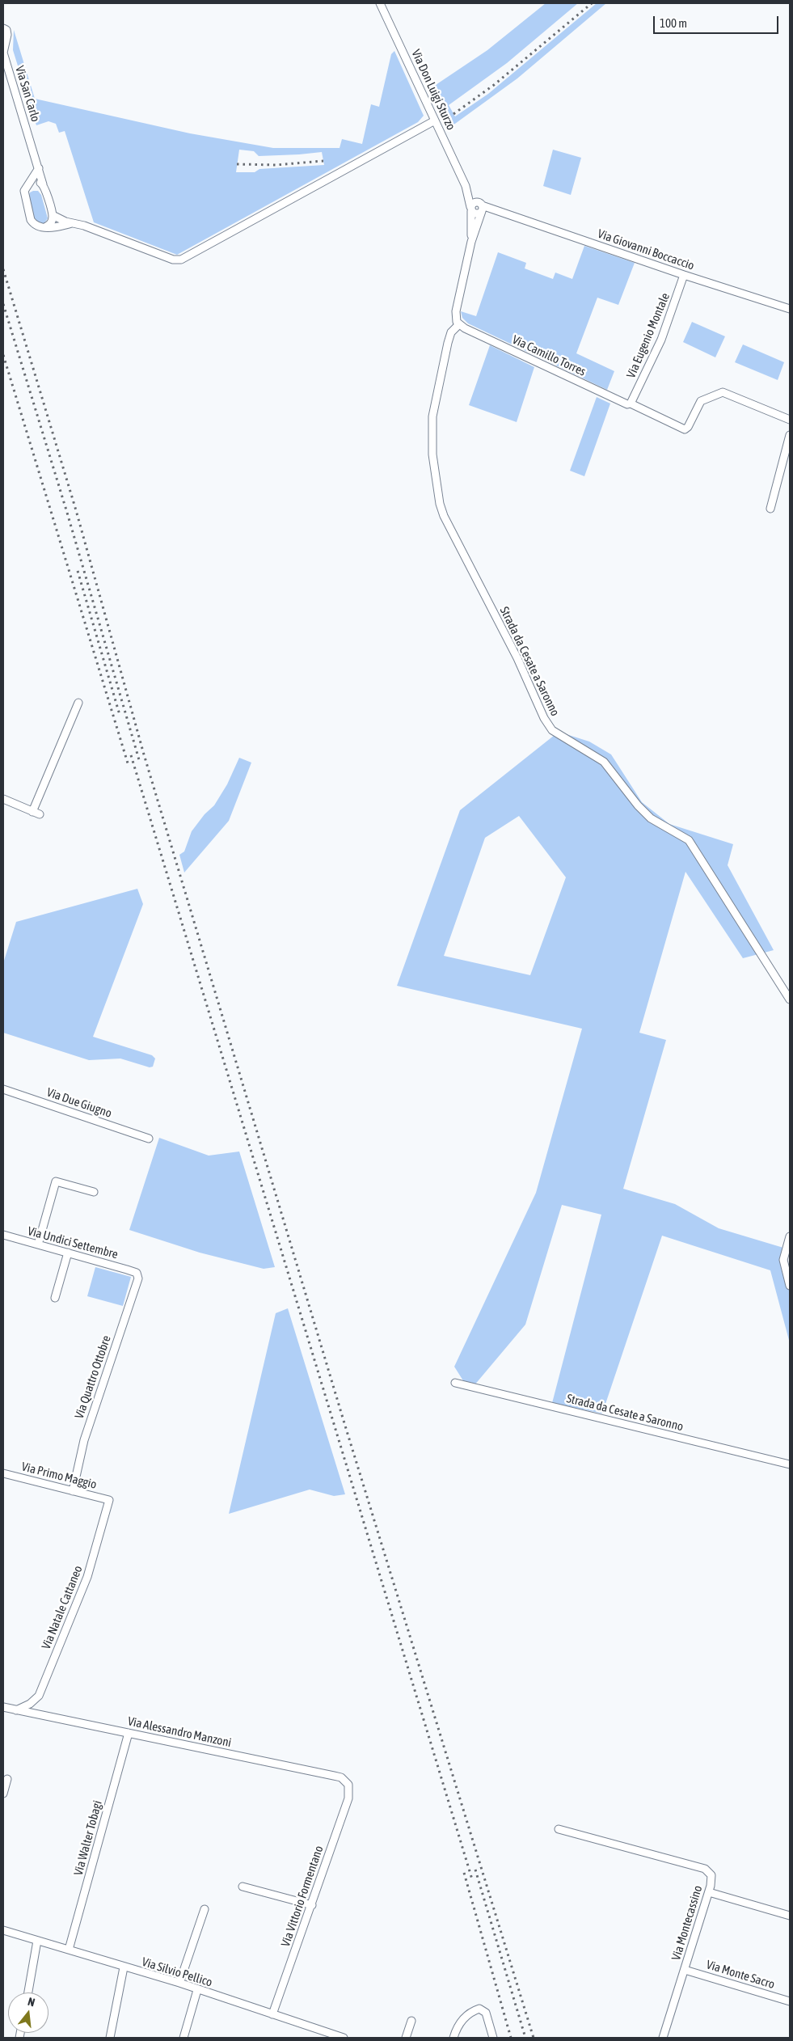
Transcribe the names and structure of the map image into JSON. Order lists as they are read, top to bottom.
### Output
{
  "streets": {
    "street": [
      "Via Don Luigi Sturzo",
      "Via San Carlo",
      "Via Giovanni Boccaccio",
      "Via Eugenio Montale",
      "Via Camillo Torres",
      "Strada da Cesate a Saronno",
      "Via Due Giugno",
      "Via Undici Settembre",
      "Via Quattro Ottobre",
      "Via Primo Maggio",
      "Via Natale Cattaneo",
      "Via Alessandro Manzoni",
      "Via Walter Tobagi",
      "Via Vittorio Formentano",
      "Via Montecassino",
      "Via Silvio Pellico",
      "Via Monte Sacro"
    ]
  },
  "crossings": [
    ["Via Don Luigi Sturzo", "Via Giovanni Boccaccio"],
    ["Via Don Luigi Sturzo", "Via Camillo Torres"],
    ["Via Don Luigi Sturzo", "Strada da Cesate a Saronno"],
    ["Via Giovanni Boccaccio", "Via Eugenio Montale"],
    ["Via Eugenio Montale", "Via Camillo Torres"],
    ["Via Camillo Torres", "Strada da Cesate a Saronno"],
    ["Via Undici Settembre", "Via Quattro Ottobre"],
    ["Via Quattro Ottobre", "Via Primo Maggio"],
    ["Via Primo Maggio", "Via Natale Cattaneo"],
    ["Via Natale Cattaneo", "Via Alessandro Manzoni"],
    ["Via Alessandro Manzoni", "Via Walter Tobagi"],
    ["Via Alessandro Manzoni", "Via Vittorio Formentano"],
    ["Via Walter Tobagi", "Via Silvio Pellico"],
    ["Via Vittorio Formentano", "Via Silvio Pellico"],
    ["Via Montecassino", "Via Monte Sacro"]
  ],
  "scale_bar": "100 m",
  "north": "top"
}
